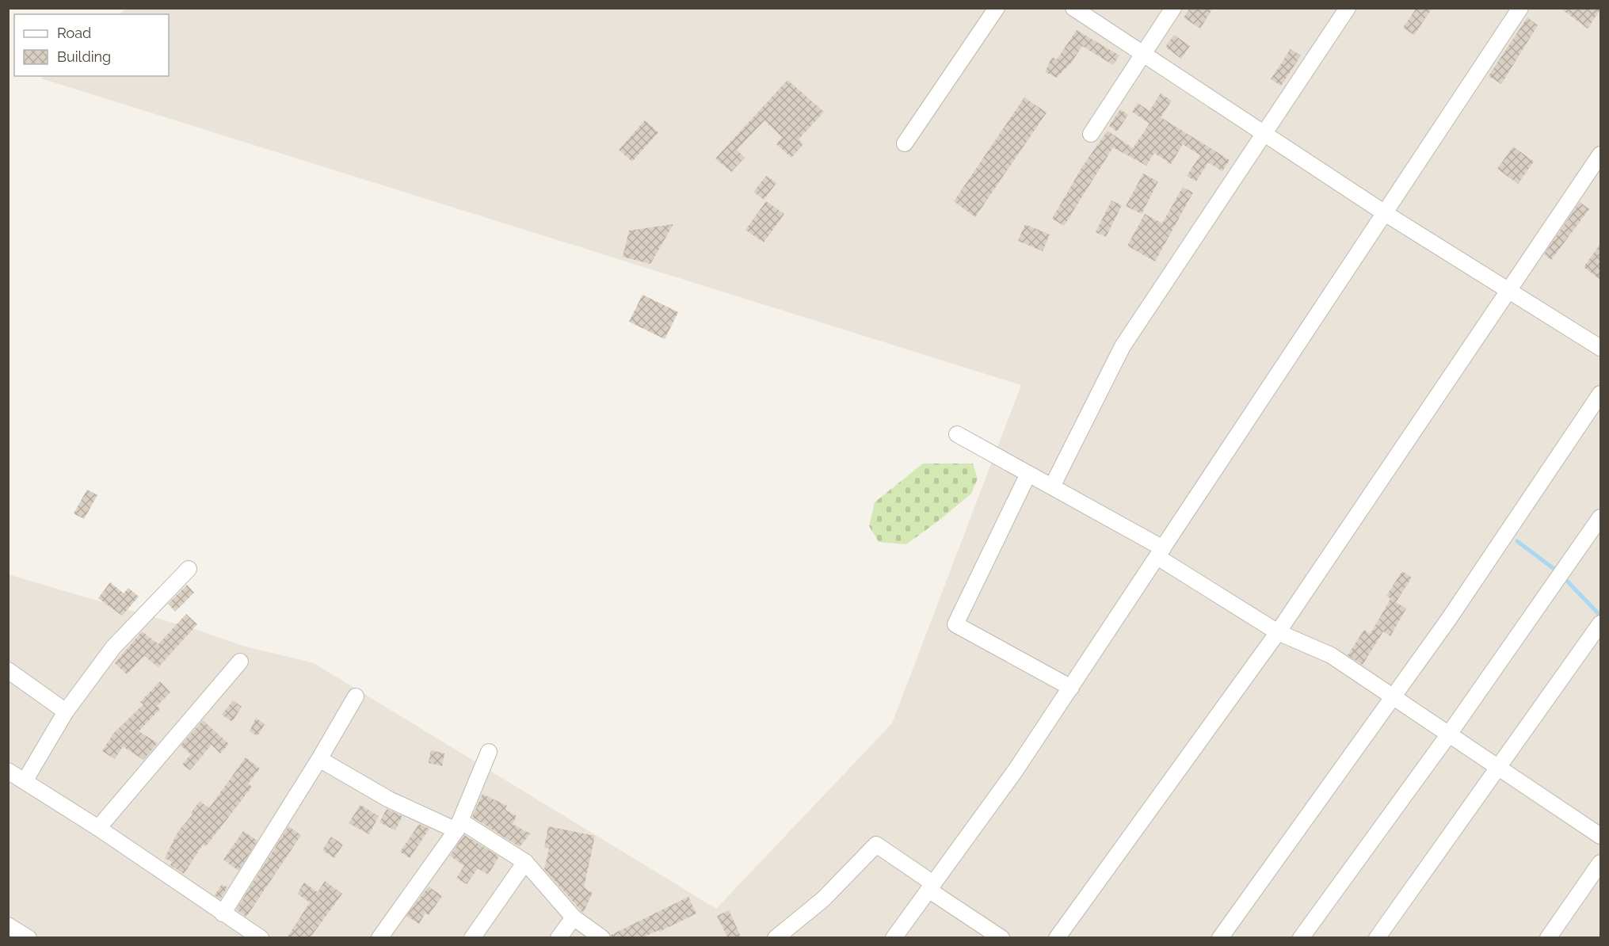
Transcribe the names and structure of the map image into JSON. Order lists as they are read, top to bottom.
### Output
{
  "legend": ["Road", "Building"]
}
